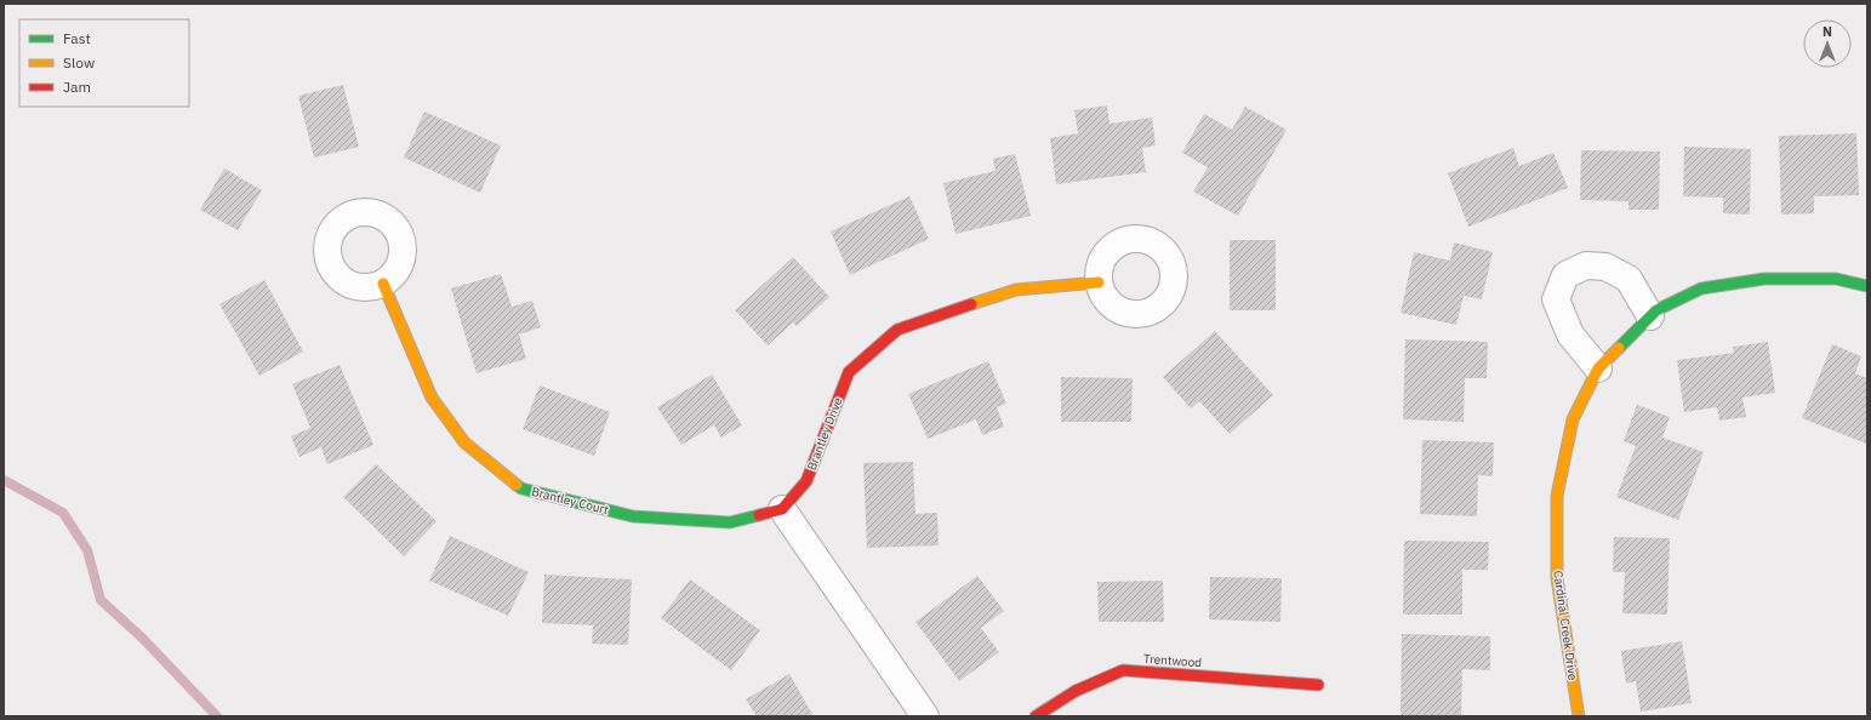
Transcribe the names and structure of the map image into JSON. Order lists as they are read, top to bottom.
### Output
{
  "streets": {
    "street": [
      "Brantley Drive",
      "Brantley Court",
      "Cardinal Creek Drive",
      "Trentwood"
    ]
  },
  "crossings": [
    ["Brantley Drive", "Brantley Court"]
  ],
  "legend": ["Fast", "Slow", "Jam"],
  "north": "top"
}
